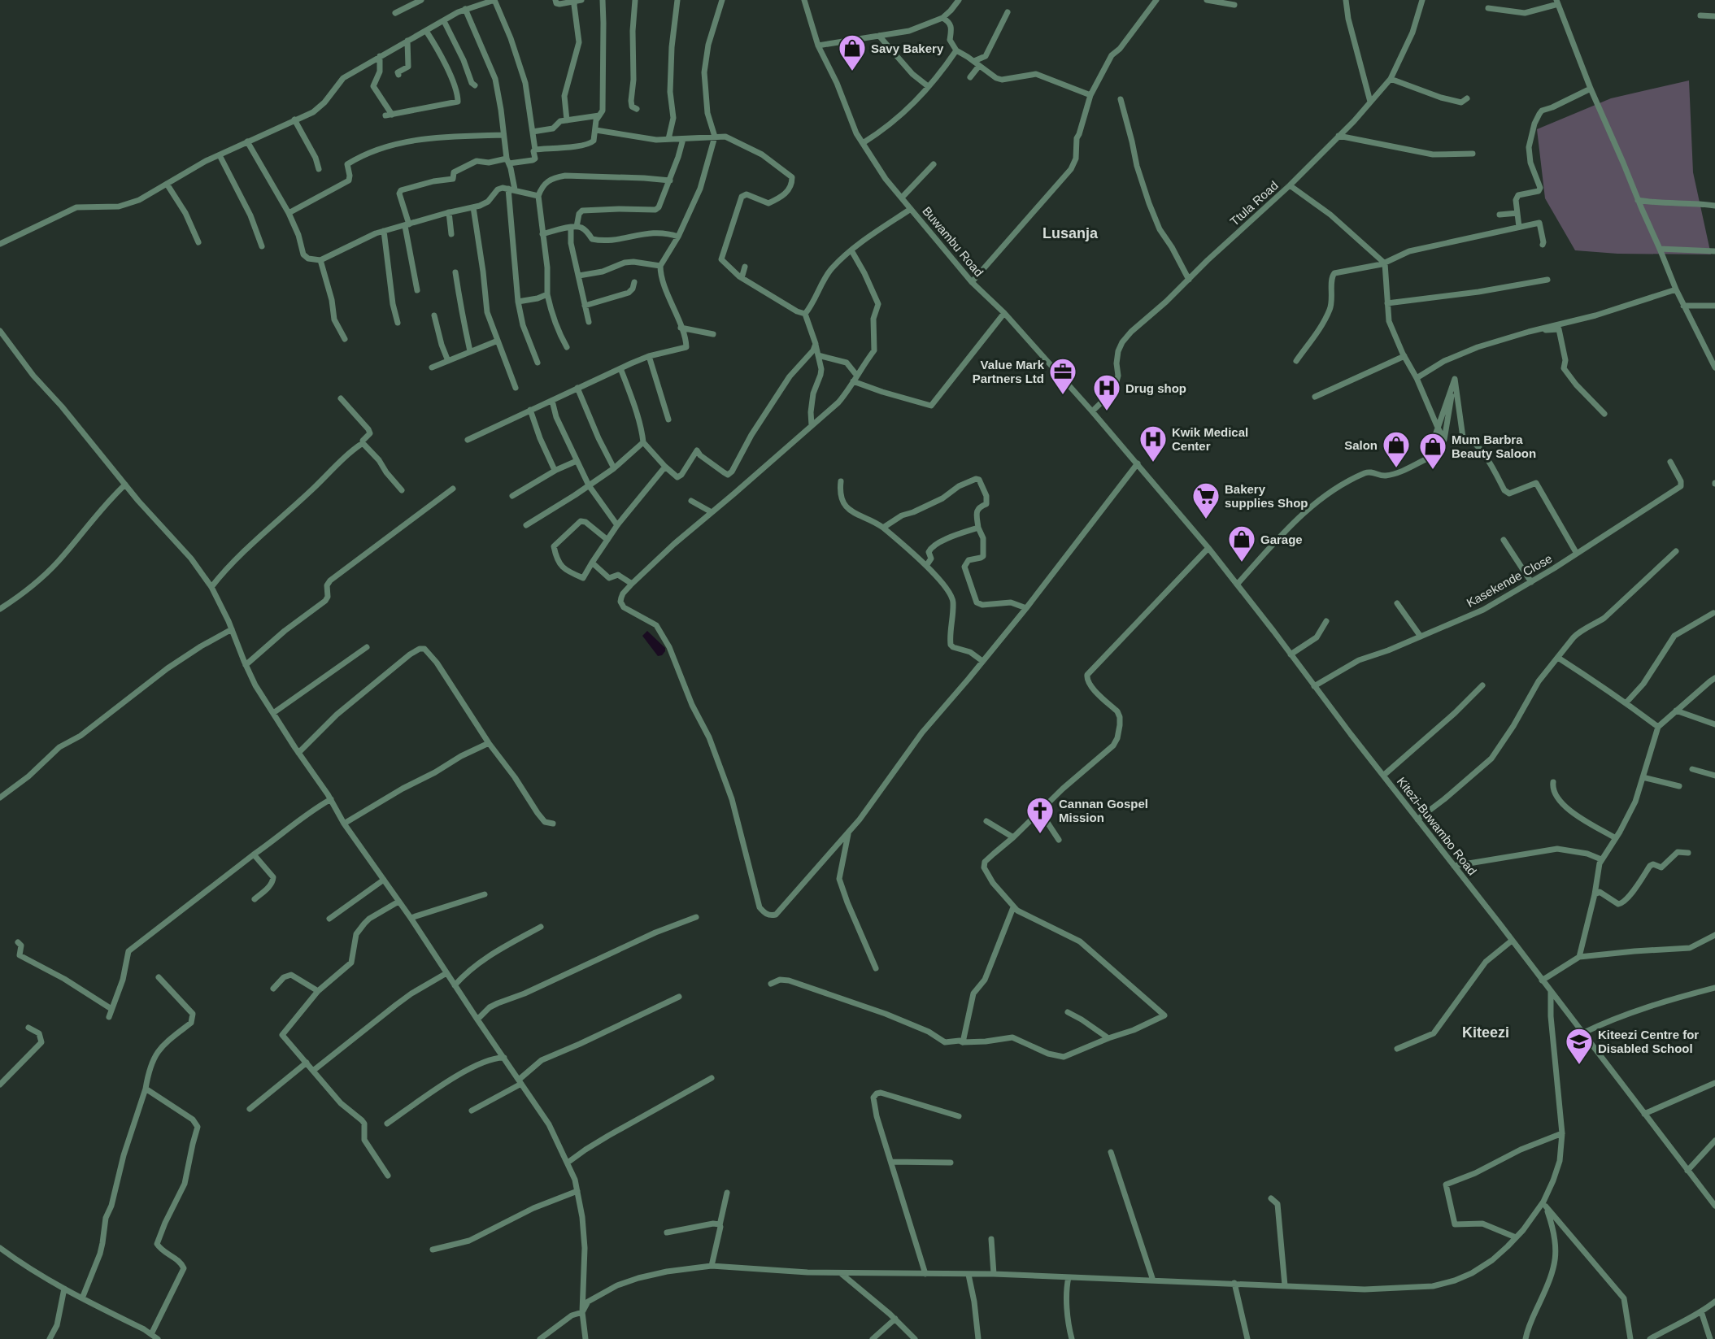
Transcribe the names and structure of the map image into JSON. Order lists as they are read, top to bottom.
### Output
{
  "streets": {
    "street": [
      "Ttula Road",
      "Buwambu Road",
      "Kasekende Close",
      "Kitezi-Buwambo Road"
    ]
  },
  "crossings": [
    ["Ttula Road", "Buwambu Road"],
    ["Buwambu Road", "Kitezi-Buwambo Road"],
    ["Kasekende Close", "Kitezi-Buwambo Road"]
  ],
  "districts": ["Lusanja", "Kiteezi"],
  "places": {
    "shop": [
      "Savy Bakery",
      "Salon",
      "Mum Barbra Beauty Saloon",
      "Garage"
    ],
    "office": ["Value Mark Partners Ltd"],
    "hospital": ["Drug shop", "Kwik Medical Center"],
    "supermarket": ["Bakery supplies Shop"],
    "church": ["Cannan Gospel Mission"],
    "school or university": ["Kiteezi Centre for Disabled School"]
  }
}
